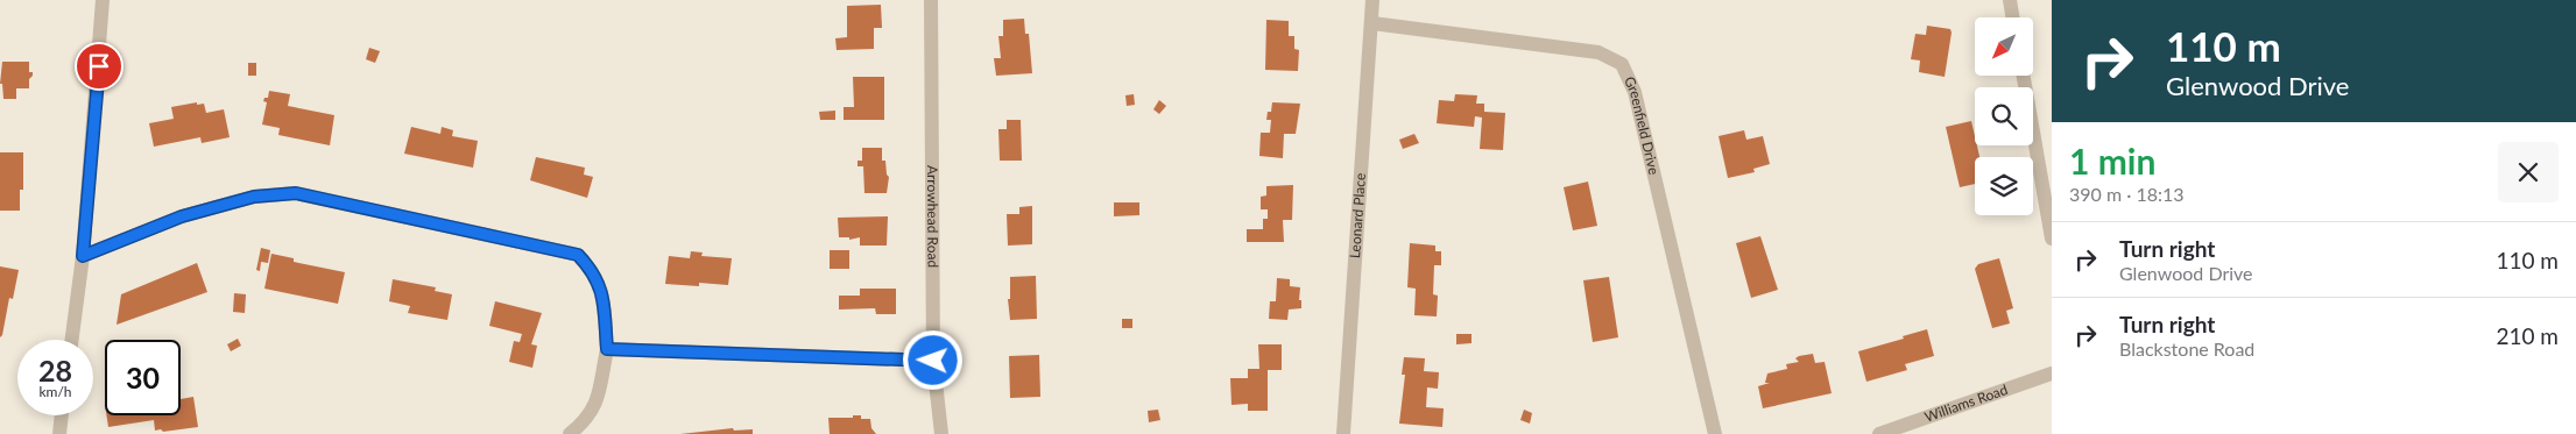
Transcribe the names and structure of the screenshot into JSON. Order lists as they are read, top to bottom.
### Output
{
  "streets": {
    "street": [
      "Greenfield Drive",
      "Arrowhead Road",
      "Leonard Place",
      "Williams Road"
    ]
  },
  "crossings": [
    ["Greenfield Drive", "Leonard Place"]
  ],
  "north": "bottom left",
  "page": {
    "turn": ["110 m", "Glenwood Drive"],
    "heading": ["1 min", "390 m · 18:13"],
    "list": [
      {
        "name": "Turn right",
        "note": "Glenwood Drive",
        "value": "110 m"
      },
      {
        "name": "Turn right",
        "note": "Blackstone Road",
        "value": "210 m"
      }
    ],
    "speed": "28 km/h",
    "limit": "30"
  }
}
